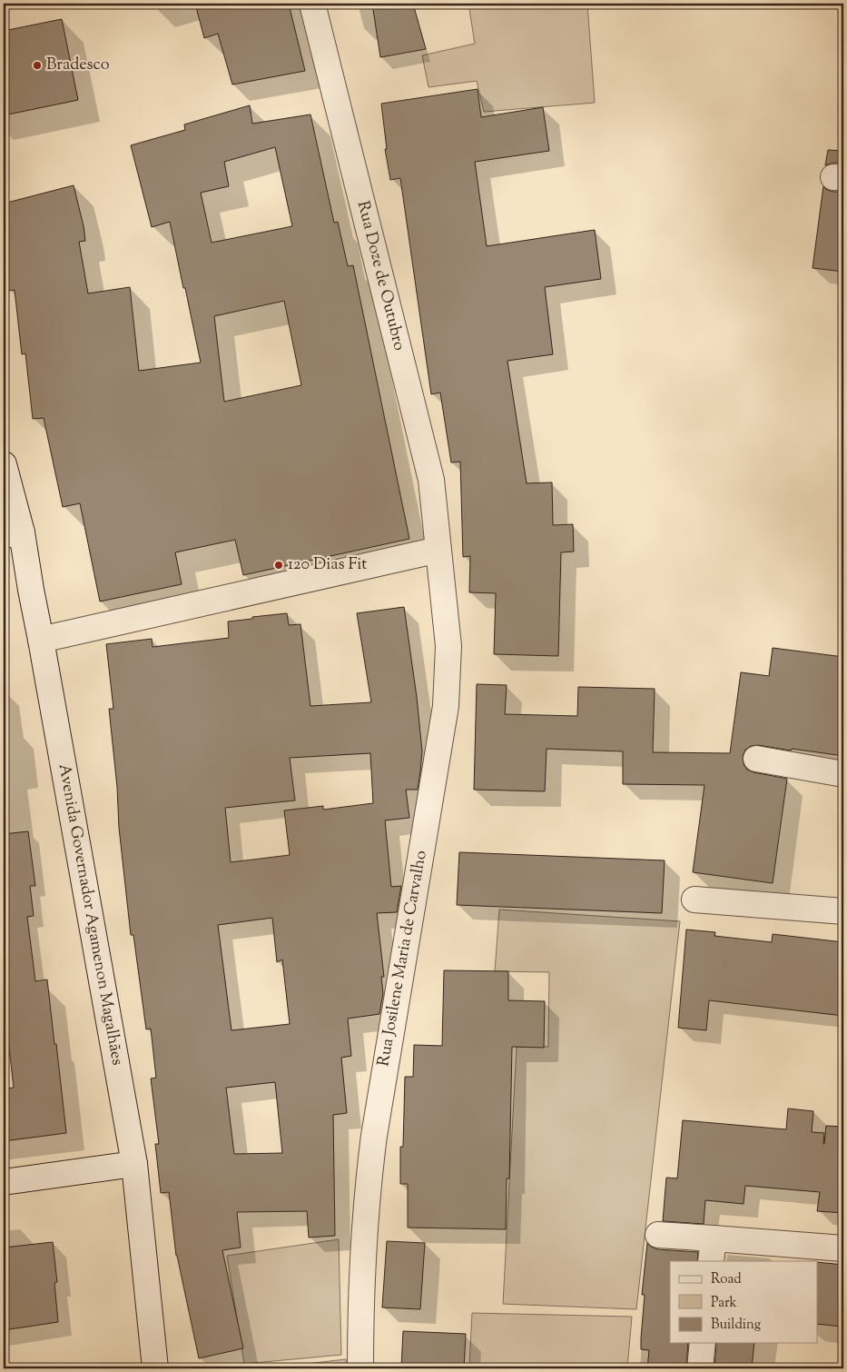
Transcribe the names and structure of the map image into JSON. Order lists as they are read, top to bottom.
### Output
{
  "streets": {
    "street": ["Rua Doze de Outubro", "Avenida Governador Agamenon Magalhães", "Rua Josilene Maria de Carvalho"]
  },
  "crossings": [
    ["Rua Doze de Outubro", "Rua Josilene Maria de Carvalho"]
  ],
  "places": ["Bradesco", "120 Dias Fit"],
  "legend": ["Road", "Park", "Building"]
}
